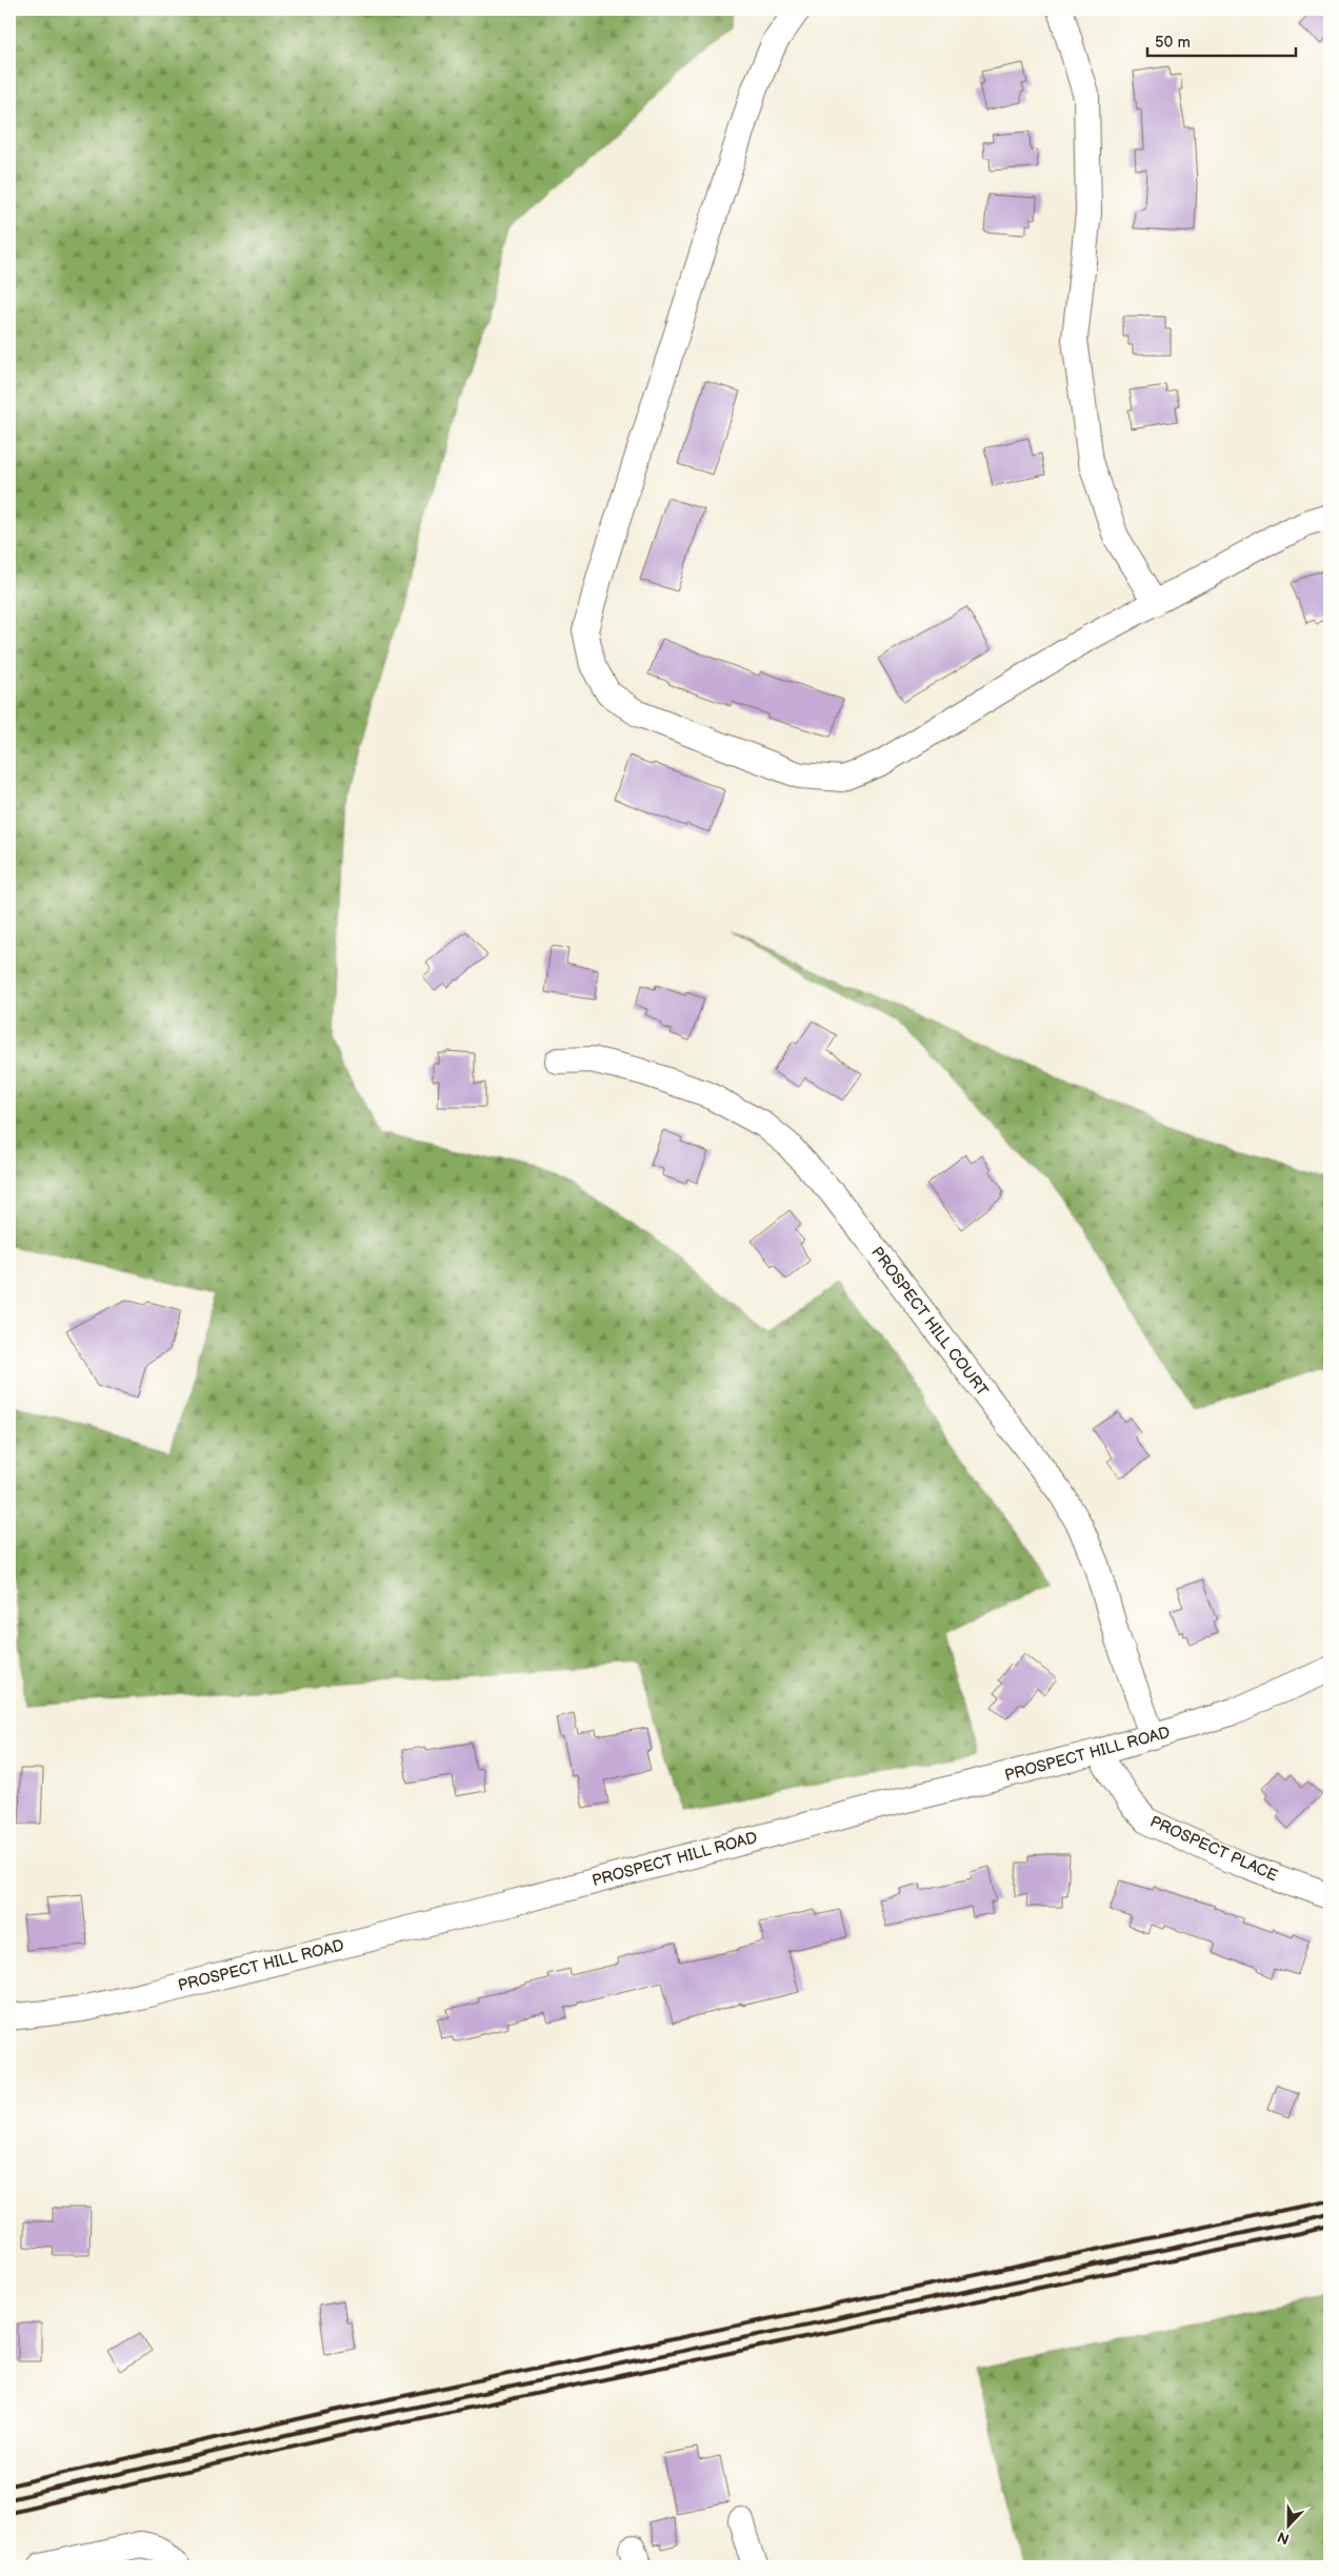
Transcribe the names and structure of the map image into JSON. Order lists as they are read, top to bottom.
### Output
{
  "streets": {
    "street": ["PROSPECT HILL COURT", "PROSPECT HILL ROAD", "PROSPECT PLACE"]
  },
  "crossings": [
    ["PROSPECT HILL COURT", "PROSPECT HILL ROAD"],
    ["PROSPECT HILL ROAD", "PROSPECT PLACE"]
  ],
  "scale_bar": "50 m",
  "north": "bottom"
}
